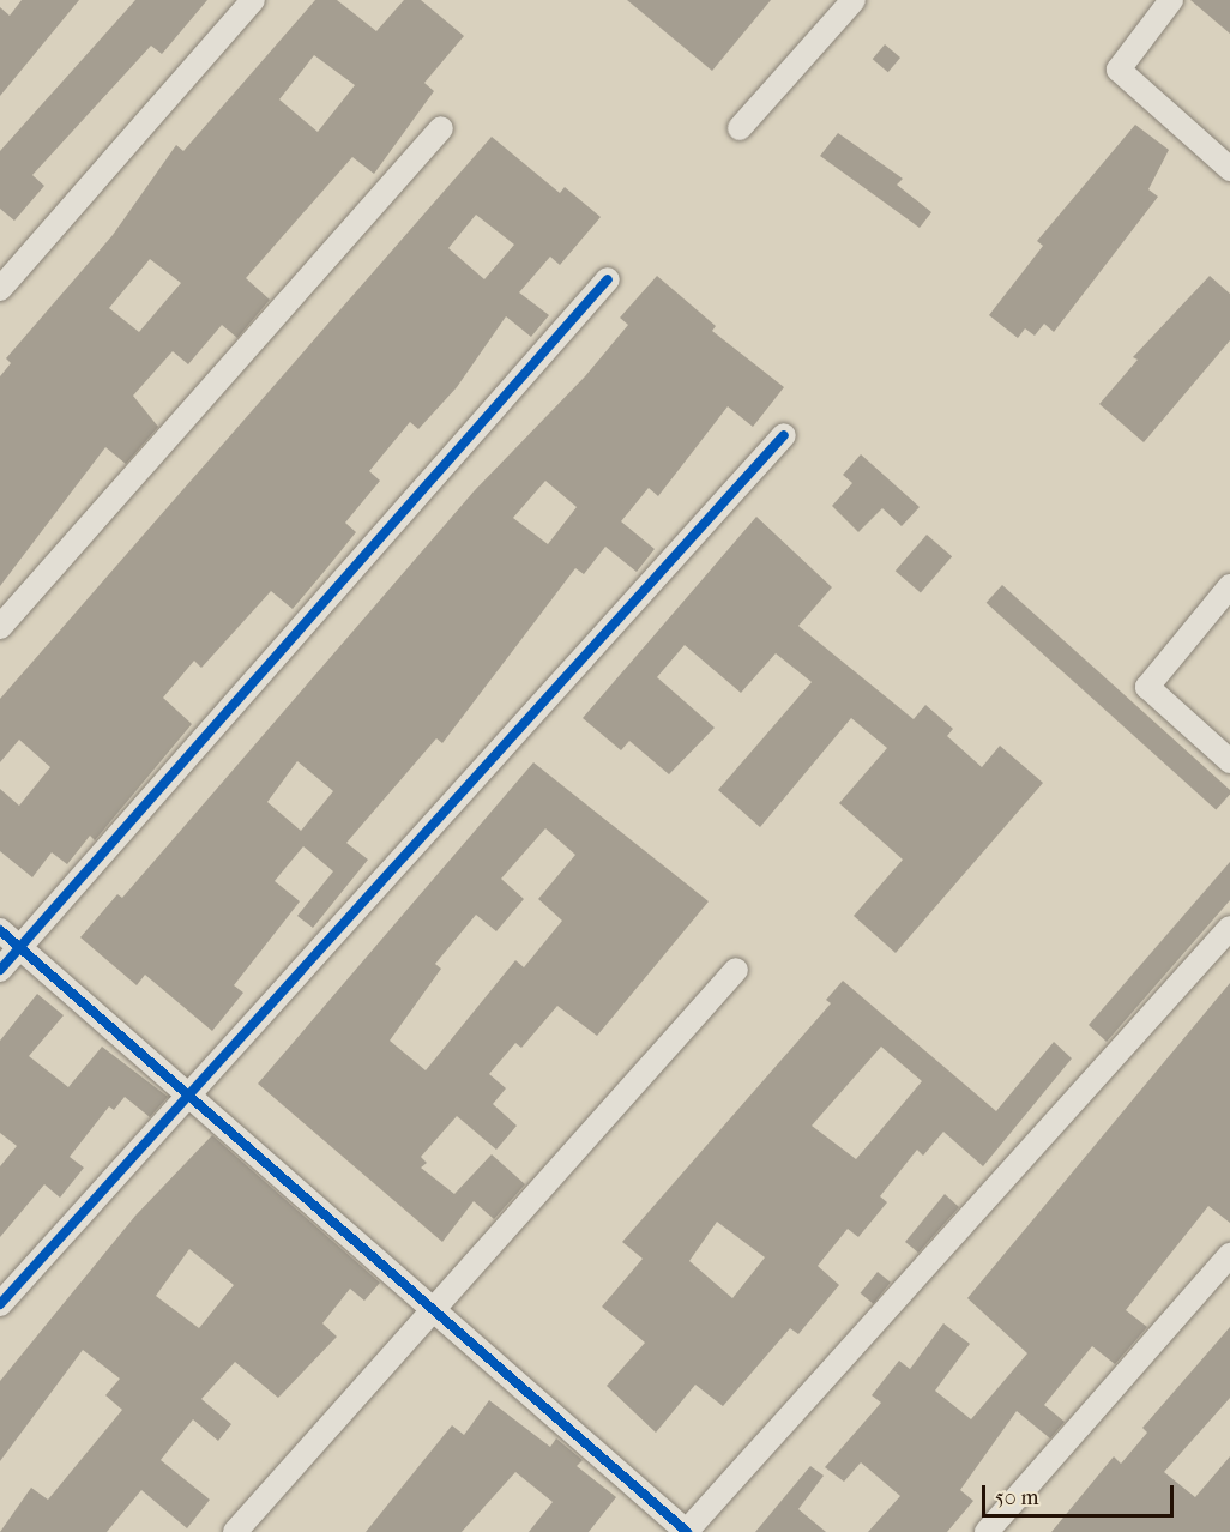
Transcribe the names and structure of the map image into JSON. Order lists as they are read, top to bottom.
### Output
{
  "scale_bar": "50 m"
}
